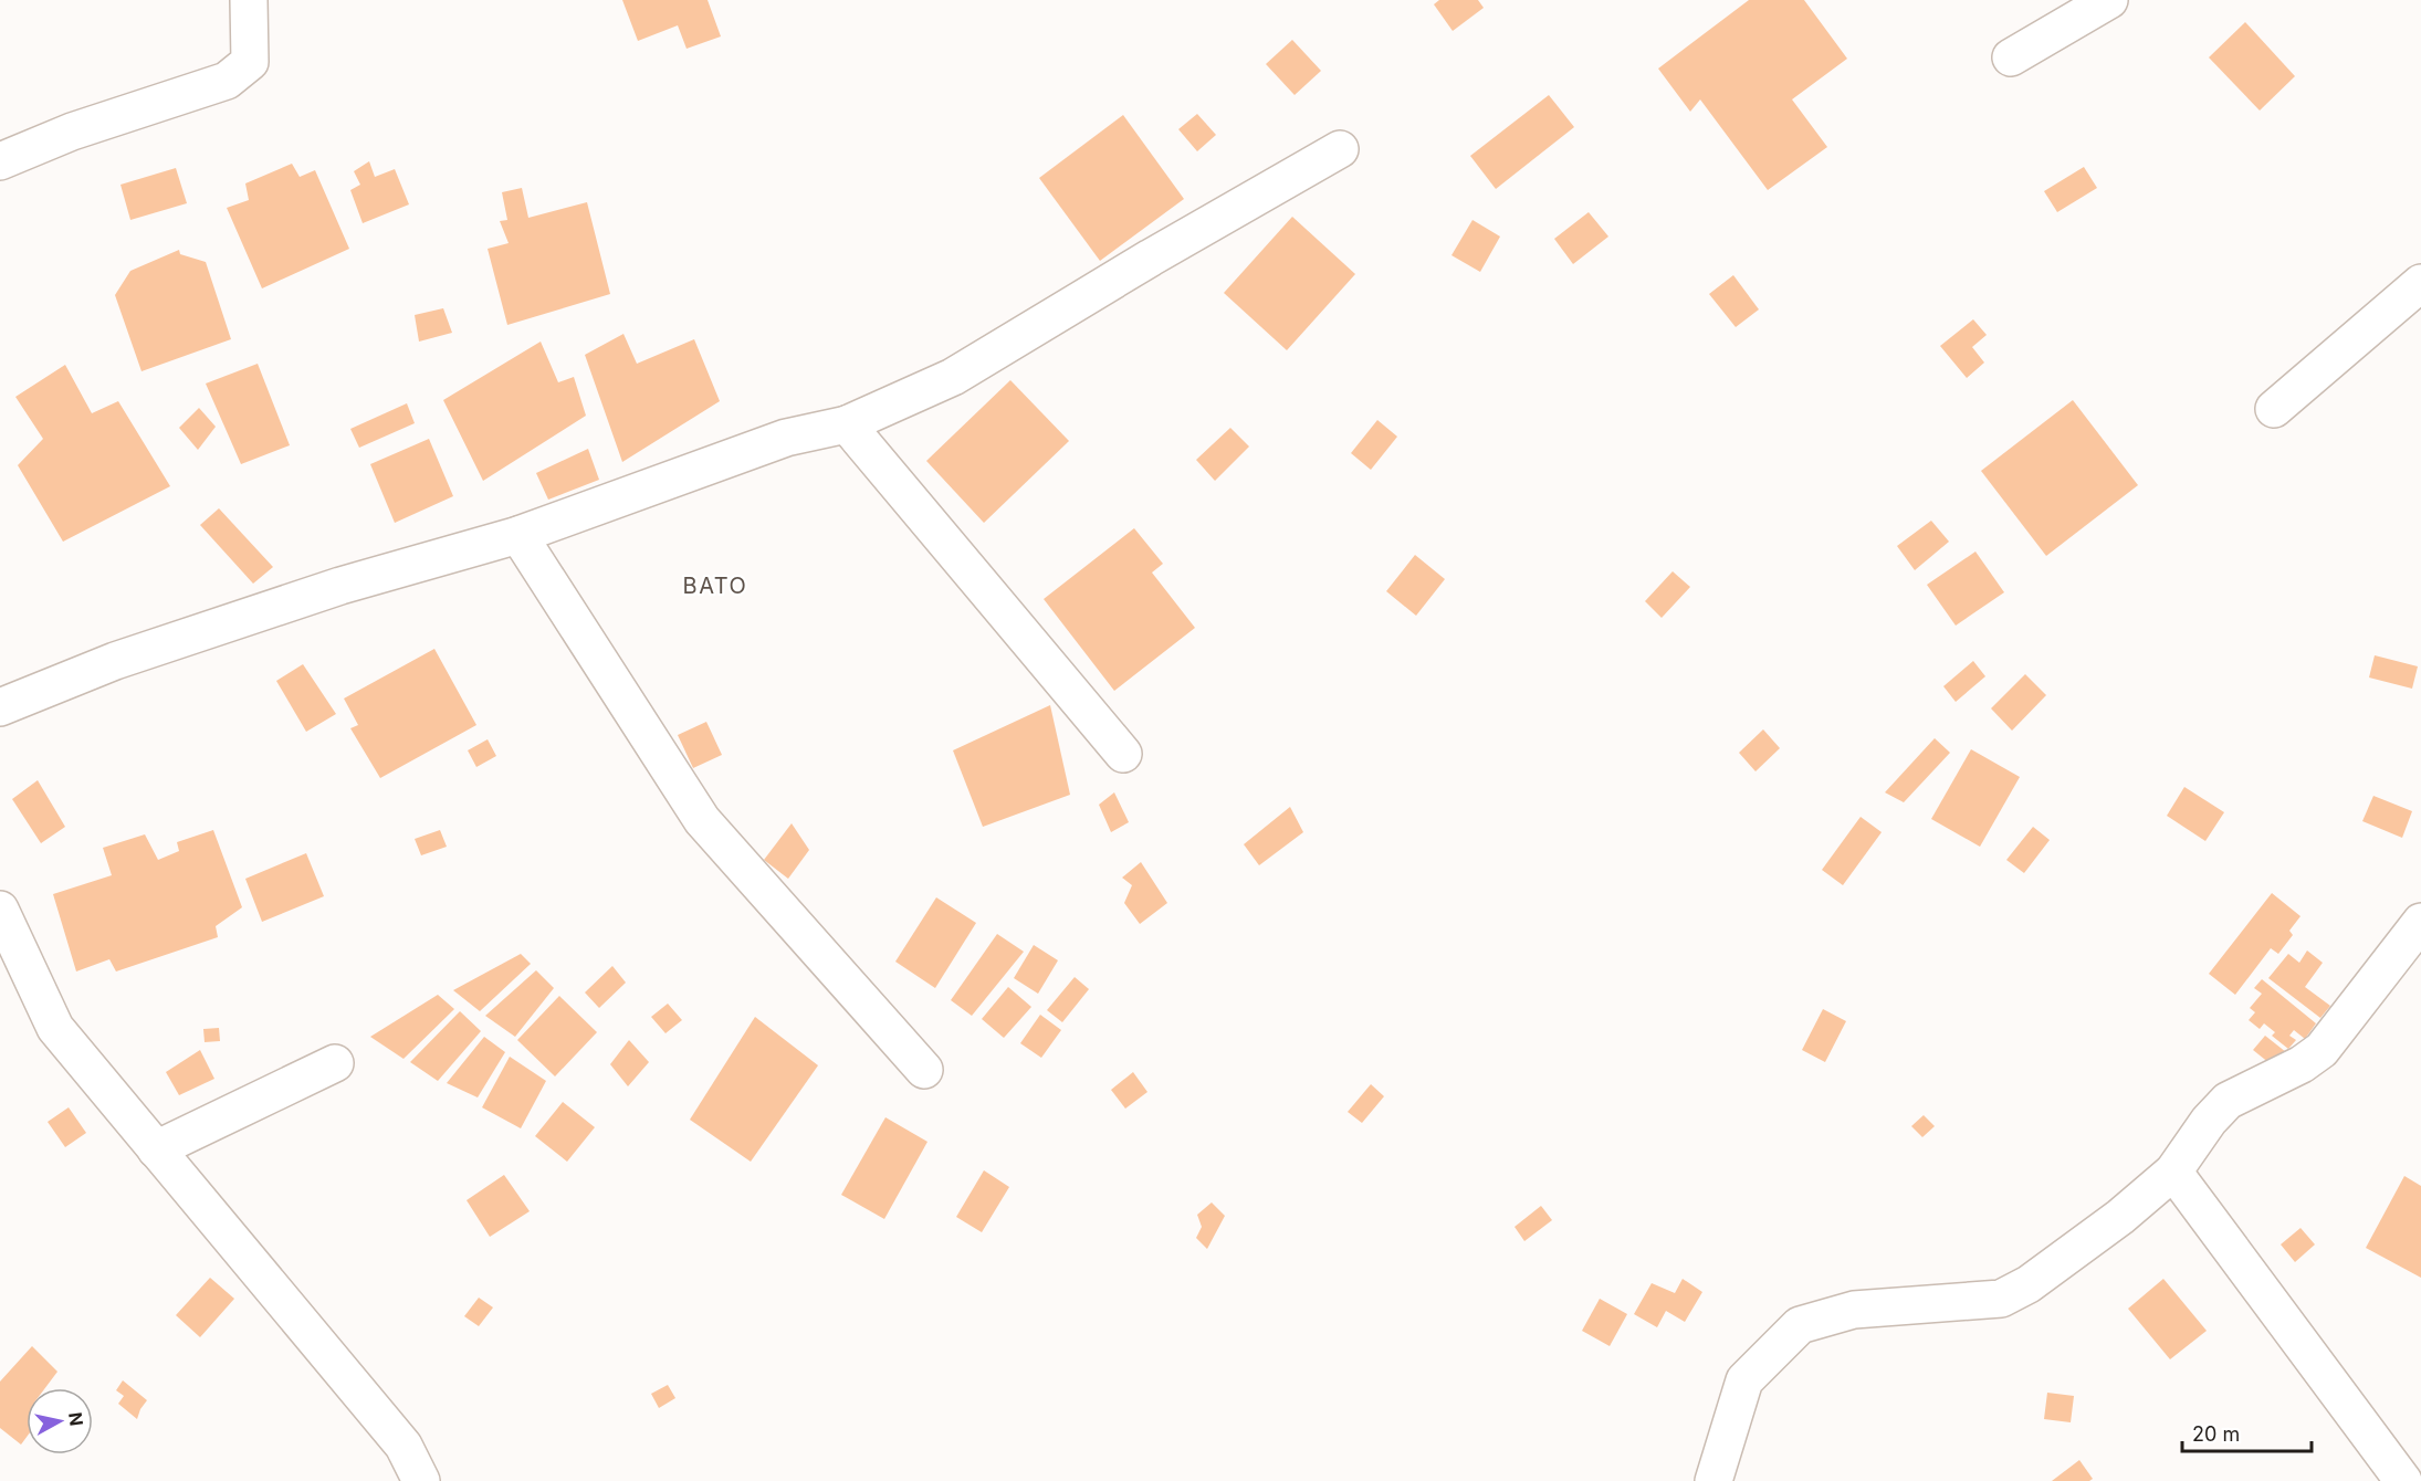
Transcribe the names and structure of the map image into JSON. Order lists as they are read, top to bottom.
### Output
{
  "districts": ["BATO"],
  "scale_bar": "20 m",
  "north": "right"
}
